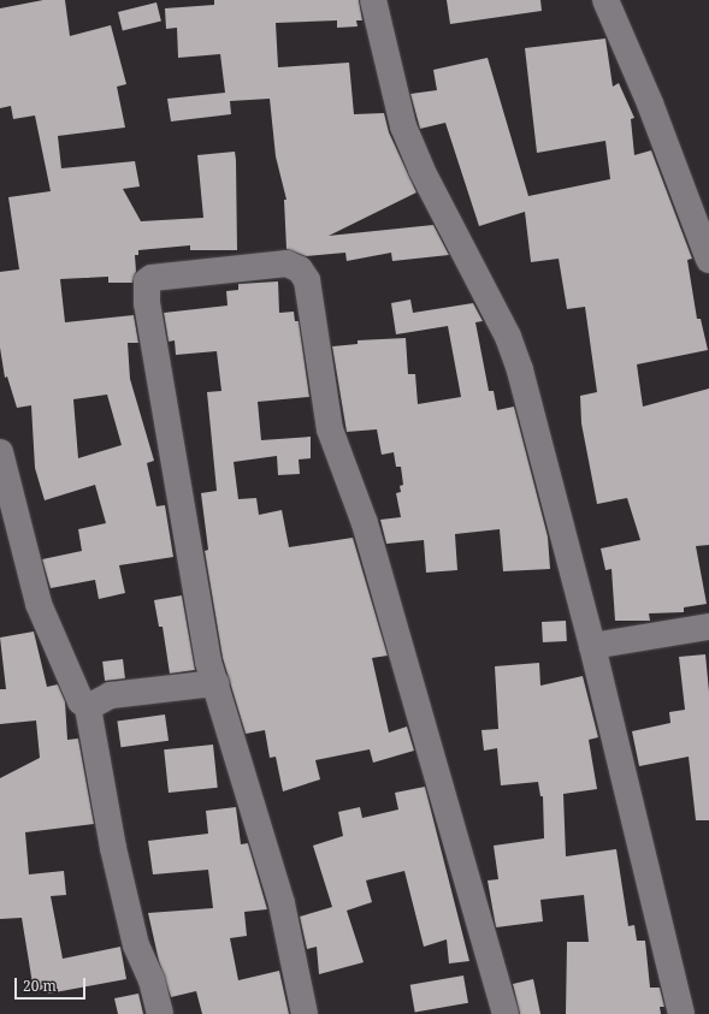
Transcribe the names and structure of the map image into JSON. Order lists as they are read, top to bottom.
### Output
{
  "scale_bar": "20 m"
}
